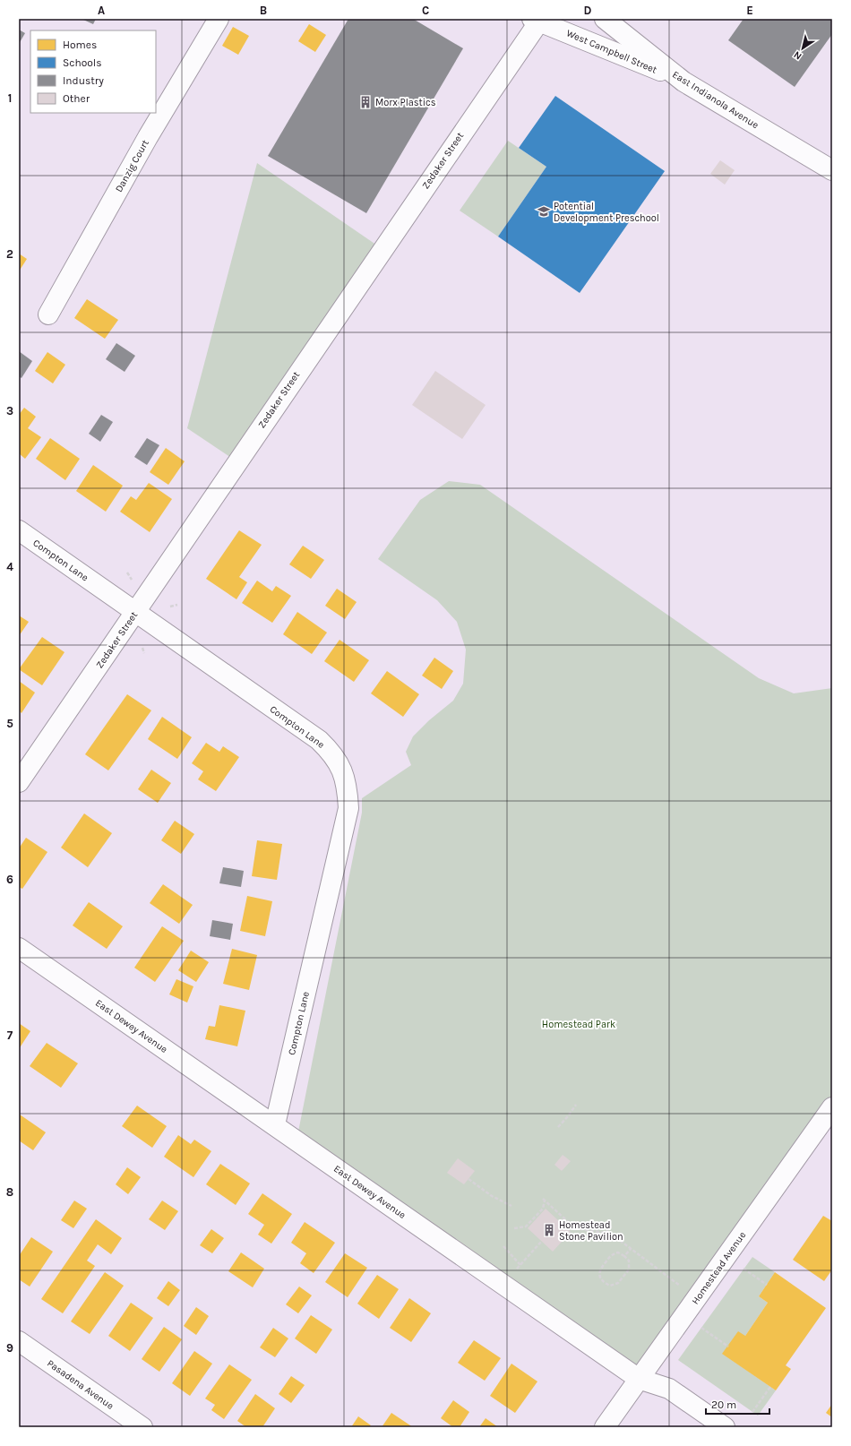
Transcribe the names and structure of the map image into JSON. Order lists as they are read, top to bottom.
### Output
{
  "streets": {
    "street": [
      "West Campbell Street",
      "East Indianola Avenue",
      "Zedaker Street",
      "Danzig Court",
      "Compton Lane",
      "East Dewey Avenue",
      "Homestead Avenue",
      "Pasadena Avenue"
    ]
  },
  "crossings": [
    ["West Campbell Street", "East Indianola Avenue"],
    ["West Campbell Street", "Zedaker Street"],
    ["Zedaker Street", "Compton Lane"],
    ["Compton Lane", "East Dewey Avenue"],
    ["East Dewey Avenue", "Homestead Avenue"]
  ],
  "parks": ["Homestead Park"],
  "places": {
    "building": ["Morx Plastics", "Homestead Stone Pavilion"],
    "school or university": ["Potential Development Preschool"]
  },
  "legend": [
    "Homes",
    "Schools",
    "Industry",
    "Other"
  ],
  "scale_bar": "20 m",
  "north": "bottom left",
  "grid": {
    "columns": [
      "A",
      "B",
      "C",
      "D",
      "E"
    ],
    "rows": [
      "1",
      "2",
      "3",
      "4",
      "5",
      "6",
      "7",
      "8",
      "9"
    ]
  }
}
